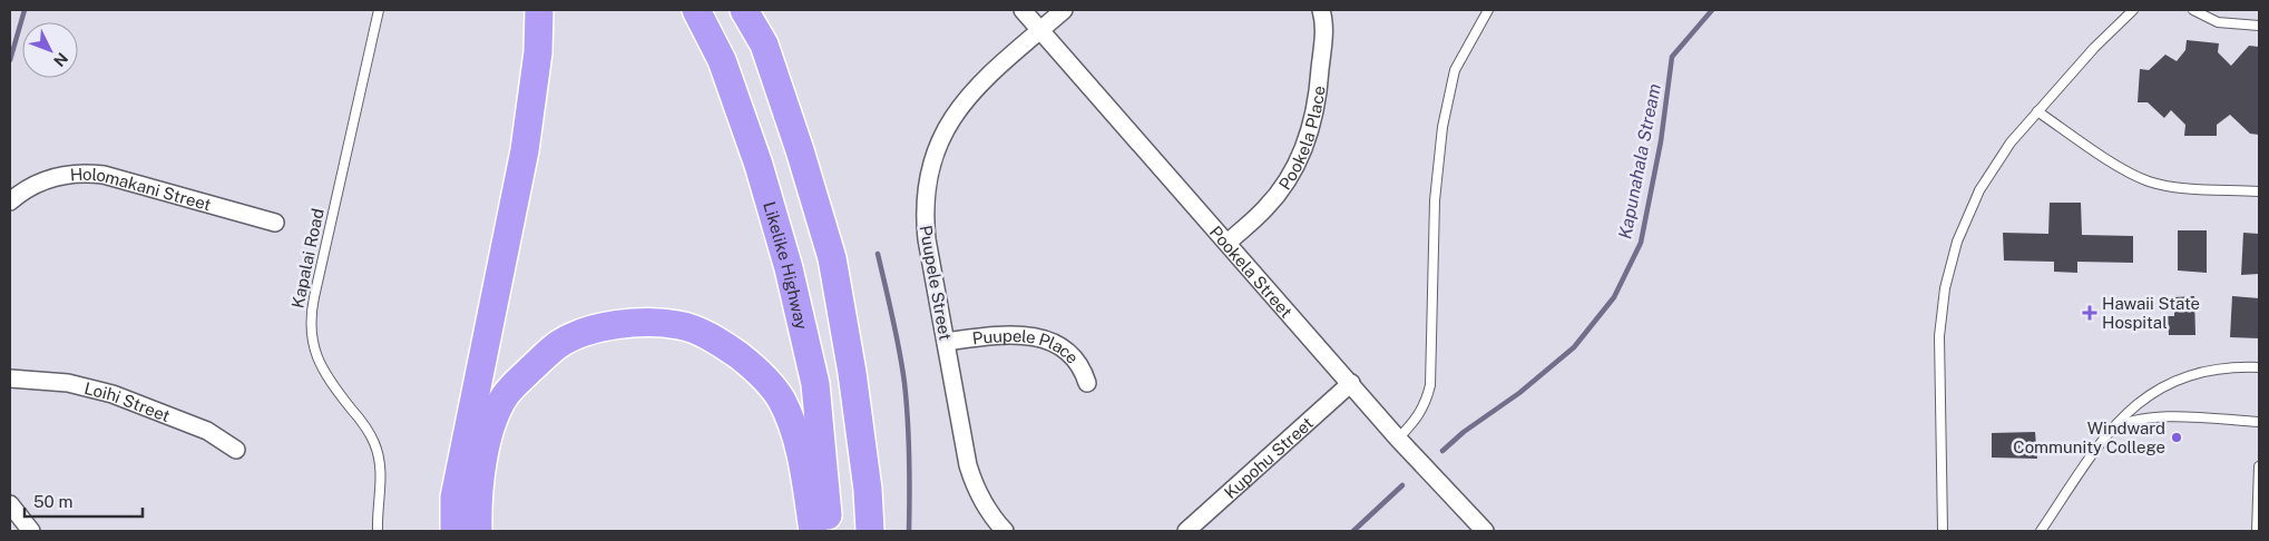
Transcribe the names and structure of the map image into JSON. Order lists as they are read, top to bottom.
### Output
{
  "streets": {
    "highway": ["Likelike Highway"],
    "street": [
      "Pookela Place",
      "Holomakani Street",
      "Pookela Street",
      "Puupele Street",
      "Puupele Place",
      "Loihi Street",
      "Kupohu Street"
    ],
    "lane": ["Kapalai Road"]
  },
  "crossings": [
    ["Pookela Place", "Pookela Street"],
    ["Pookela Street", "Puupele Street"],
    ["Pookela Street", "Kupohu Street"],
    ["Puupele Street", "Puupele Place"]
  ],
  "water": ["Kapunahala Stream"],
  "places": {
    "health": ["Hawaii State Hospital"],
    "other": ["Windward Community College"]
  },
  "scale_bar": "50 m",
  "north": "bottom right"
}
